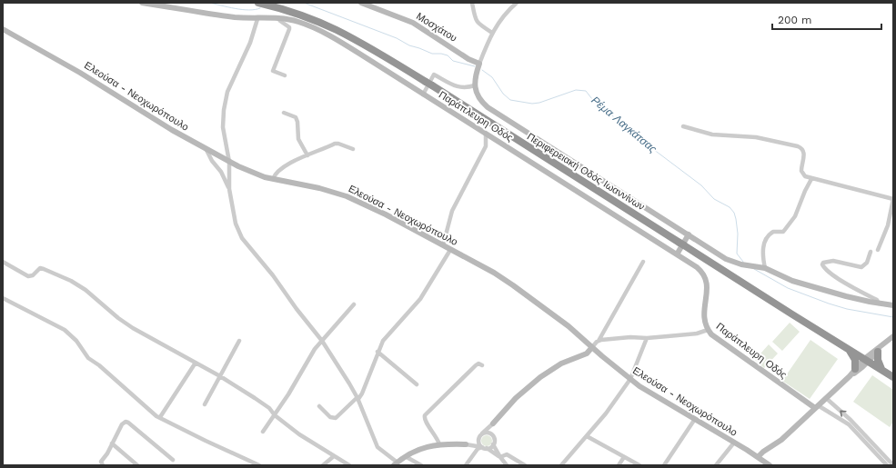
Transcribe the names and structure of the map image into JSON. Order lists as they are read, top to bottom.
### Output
{
  "streets": {
    "highway": ["Περιφερειακή Οδός Ιωαννίνων"],
    "street": ["Μοσχάτου", "Ελεούσα - Νεοχωρόπουλο", "Παράπλευρη Οδός"]
  },
  "water": ["Ρέμα Λαγκάτσας"],
  "scale_bar": "200 m"
}
